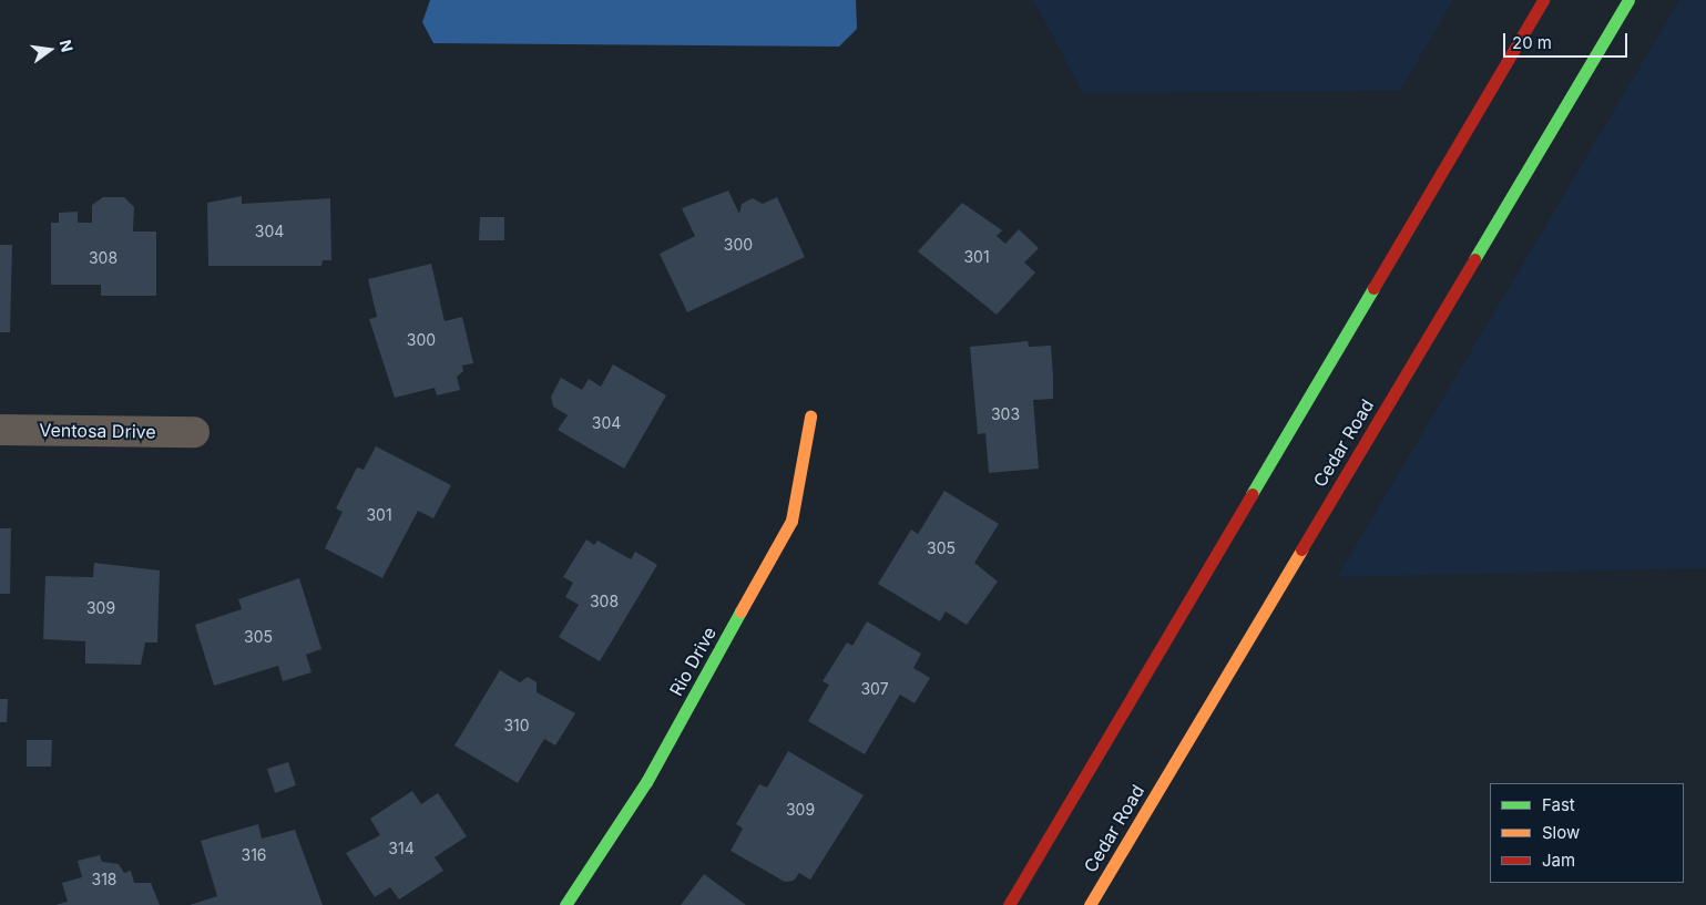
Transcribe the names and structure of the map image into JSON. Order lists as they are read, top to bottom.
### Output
{
  "streets": {
    "main road": ["Cedar Road", "Rio Drive"],
    "street": ["Ventosa Drive"]
  },
  "house_numbers": [
    "304",
    "300",
    "301",
    "308",
    "300",
    "303",
    "304",
    "301",
    "305",
    "308",
    "309",
    "305",
    "307",
    "310",
    "309",
    "314",
    "316",
    "318"
  ],
  "legend": ["Fast", "Slow", "Jam"],
  "scale_bar": "20 m",
  "north": "right"
}
